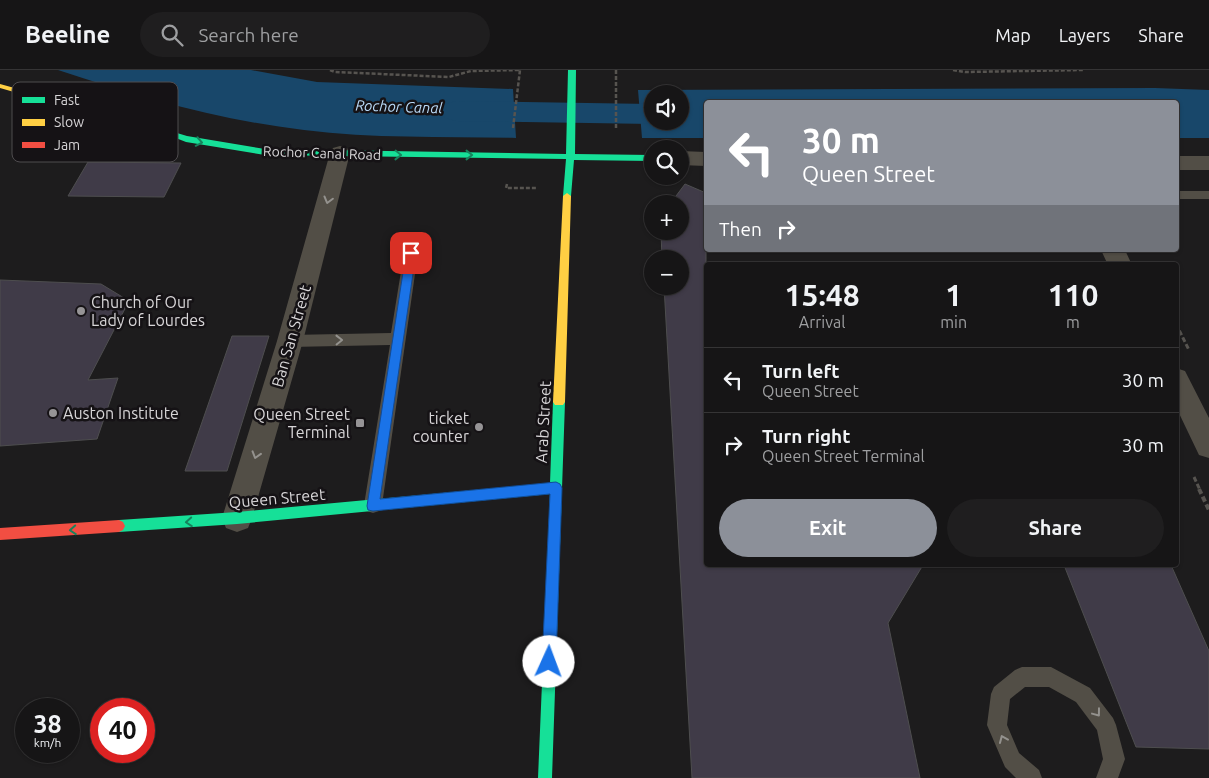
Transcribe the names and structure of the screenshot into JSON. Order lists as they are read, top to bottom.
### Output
{
  "streets": {
    "street": [
      "Rochor Canal Road",
      "Ban San Street",
      "Arab Street",
      "Queen Street"
    ]
  },
  "crossings": [
    ["Rochor Canal Road", "Ban San Street"],
    ["Rochor Canal Road", "Arab Street"],
    ["Ban San Street", "Queen Street"],
    ["Arab Street", "Queen Street"]
  ],
  "one_way": ["Rochor Canal Road", "Ban San Street", "Queen Street"],
  "water": ["Rochor Canal"],
  "places": {
    "other": ["Church of Our Lady of Lourdes", "Auston Institute", "ticket counter"],
    "transit": ["Queen Street Terminal"]
  },
  "legend": ["Fast", "Slow", "Jam"],
  "page": {
    "header": "Beeline",
    "search": "Search here",
    "nav": ["Map", "Layers", "Share"],
    "map_buttons": ["+", "−"],
    "turn": ["30 m", "Queen Street"],
    "then": "Then",
    "eta": [
      "15:48",
      "Arrival",
      "1",
      "min",
      "110",
      "m"
    ],
    "list": [
      {
        "name": "Turn left",
        "note": "Queen Street",
        "value": "30 m"
      },
      {
        "name": "Turn right",
        "note": "Queen Street Terminal",
        "value": "30 m"
      }
    ],
    "buttons": ["Exit", "Share"],
    "speed": "38 km/h",
    "limit": "40"
  }
}
